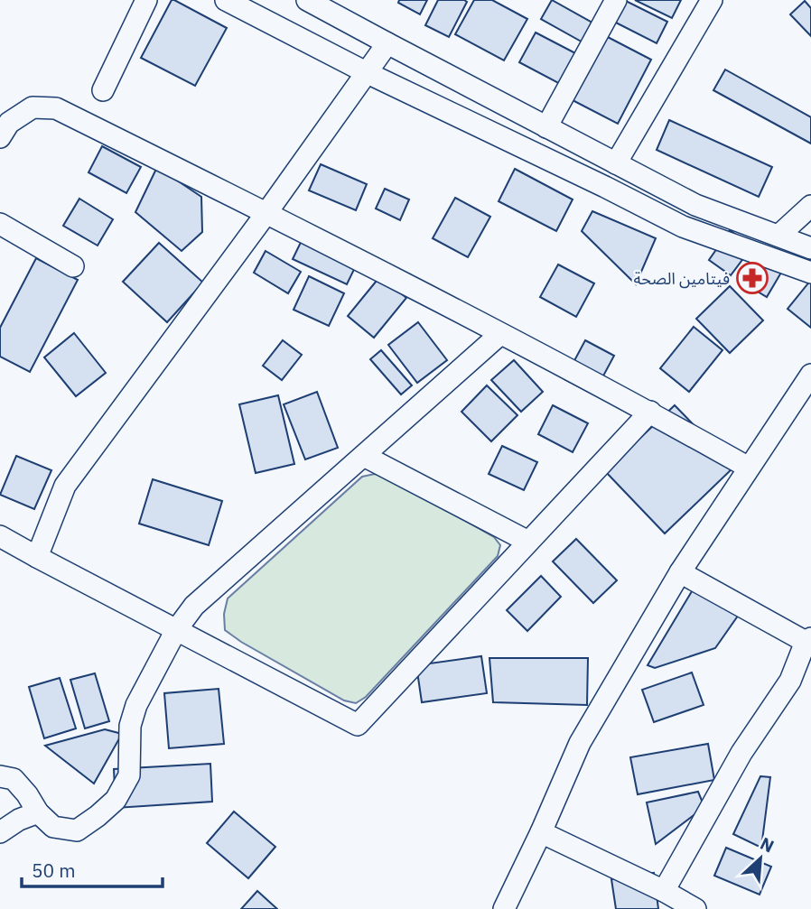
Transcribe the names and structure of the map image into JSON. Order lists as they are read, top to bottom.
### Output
{
  "places": {
    "pharmacy": ["فيتامين الصحة"]
  },
  "scale_bar": "50 m",
  "north": "top right"
}
